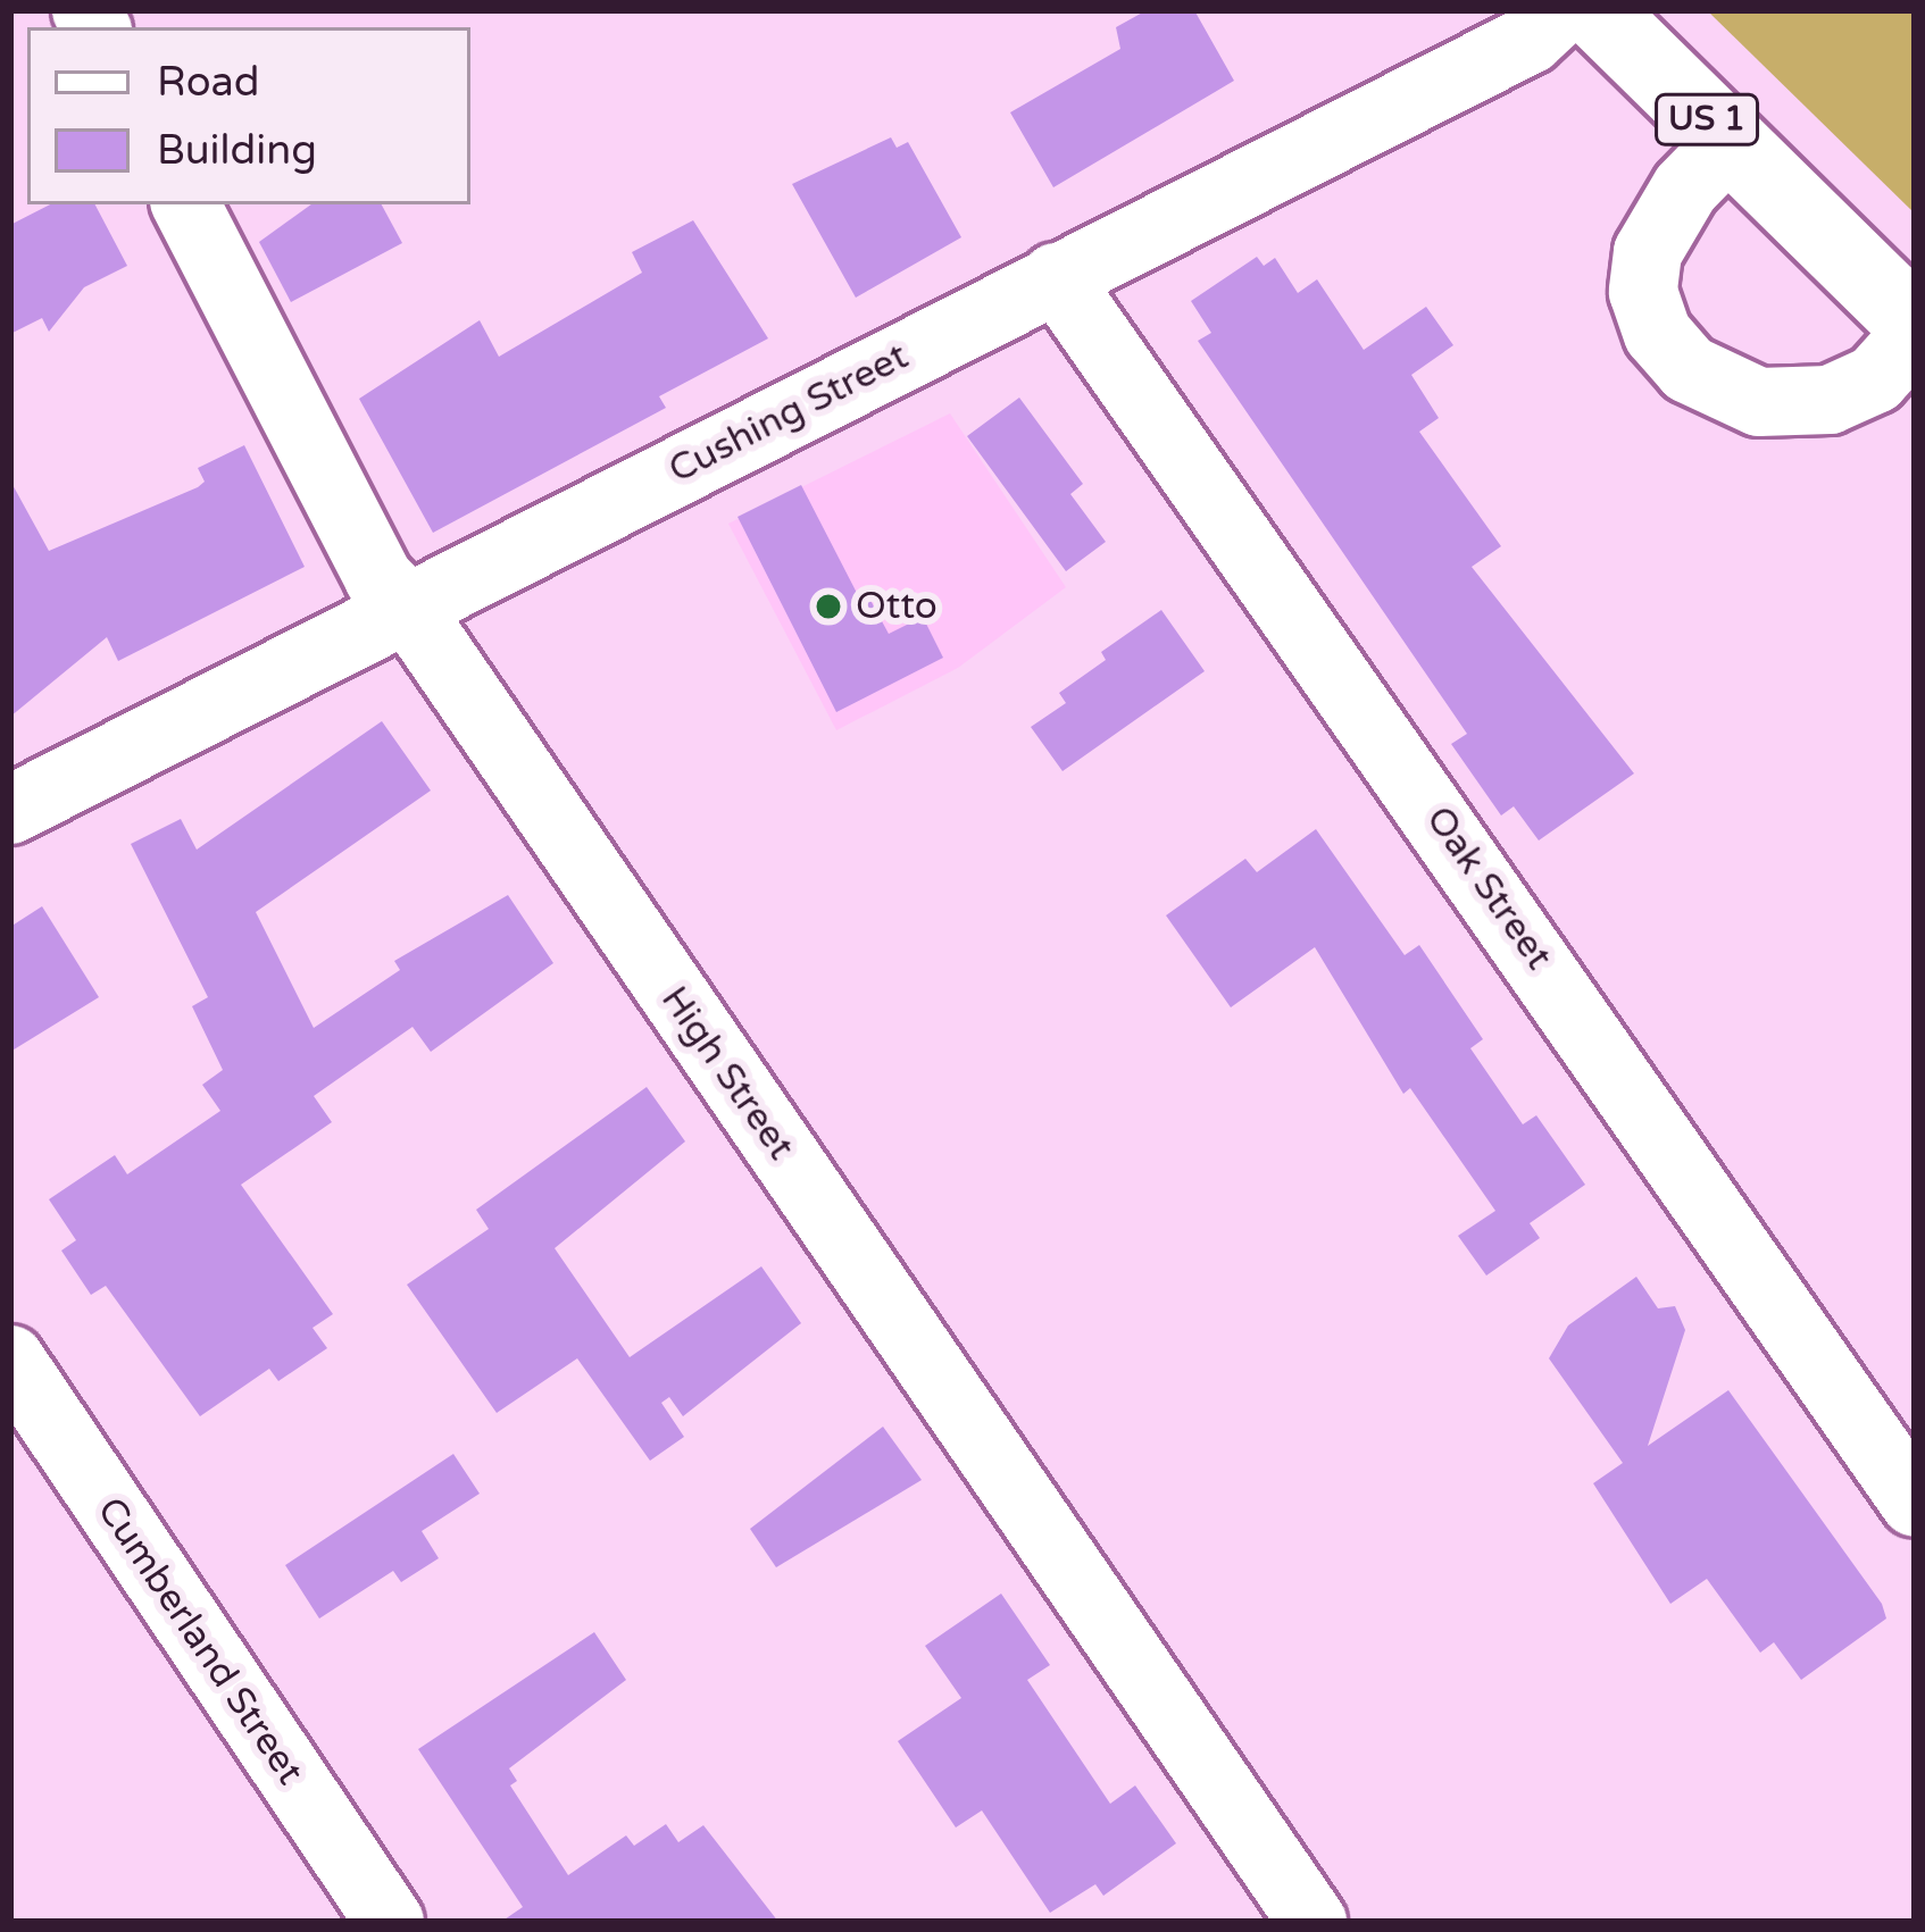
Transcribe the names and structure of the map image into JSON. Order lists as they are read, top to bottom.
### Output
{
  "streets": {
    "highway": ["US 1"],
    "street": [
      "Cushing Street",
      "Oak Street",
      "High Street",
      "Cumberland Street"
    ]
  },
  "crossings": [
    ["Cushing Street", "Oak Street"],
    ["Cushing Street", "High Street"]
  ],
  "places": ["Otto"],
  "legend": ["Road", "Building"]
}
